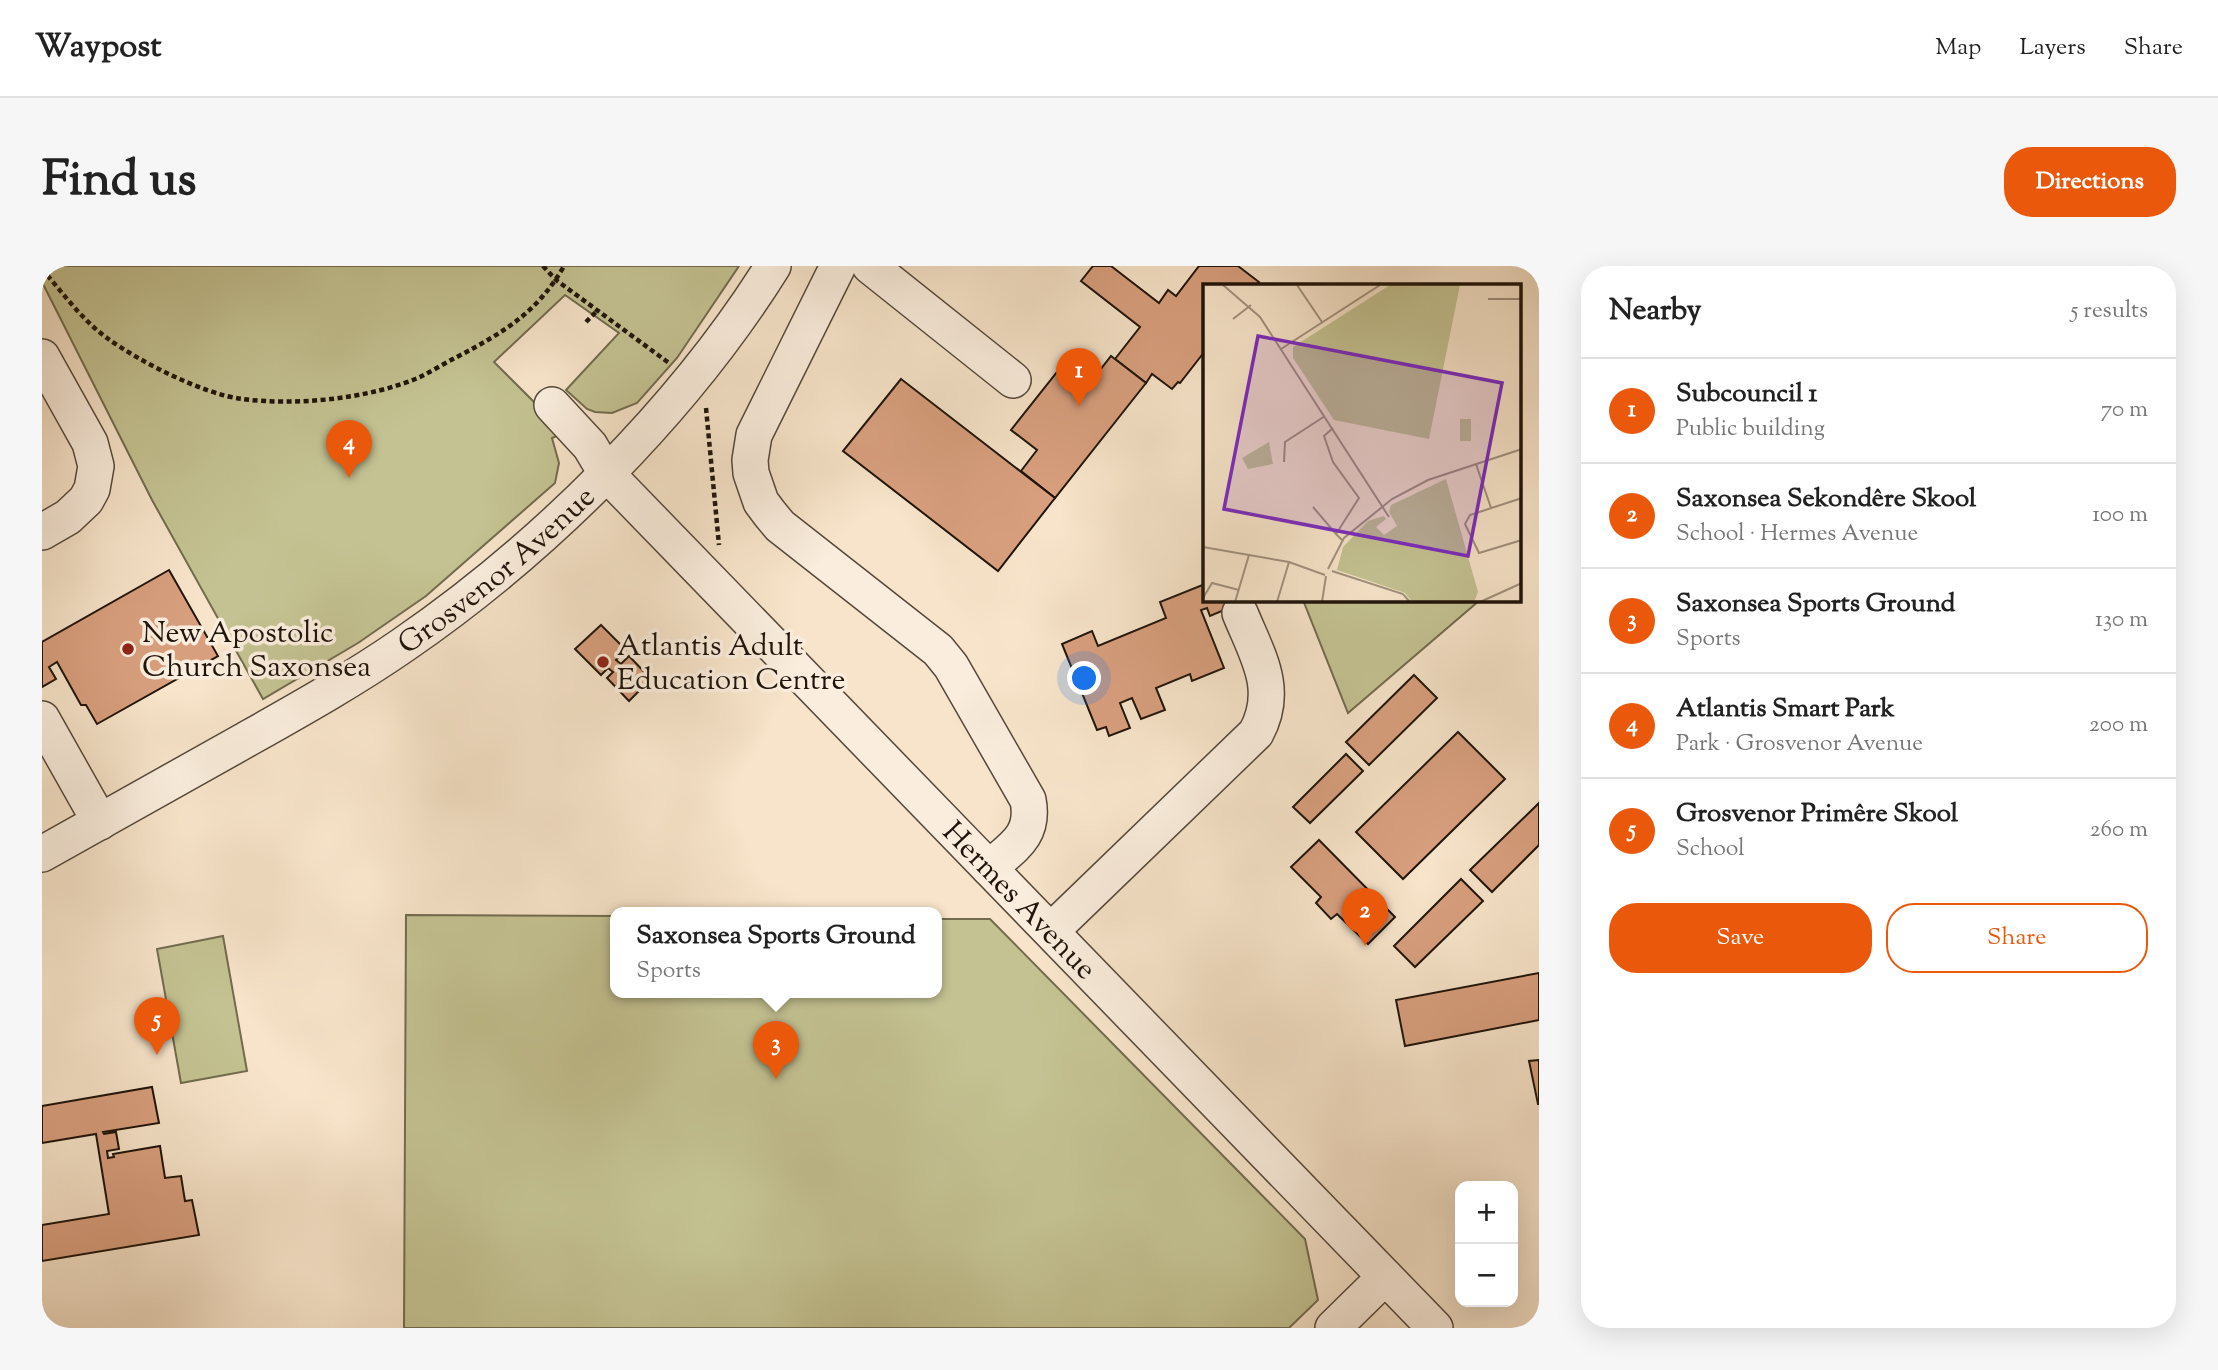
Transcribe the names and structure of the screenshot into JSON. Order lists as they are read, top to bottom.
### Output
{
  "streets": {
    "street": ["Grosvenor Avenue", "Hermes Avenue"]
  },
  "crossings": [
    ["Grosvenor Avenue", "Hermes Avenue"]
  ],
  "places": ["New Apostolic Church Saxonsea", "Atlantis Adult Education Centre"],
  "page": {
    "header": "Waypost",
    "nav": ["Map", "Layers", "Share"],
    "title": "Find us",
    "buttons": [
      "Directions",
      ["Save", "Share"]
    ],
    "heading": ["Nearby", "5 results"],
    "pins": [
      "1",
      "4",
      "2",
      "5",
      "3"
    ],
    "list": [
      {
        "mark": "1",
        "name": "Subcouncil 1",
        "note": "Public building",
        "value": "70 m"
      },
      {
        "mark": "2",
        "name": "Saxonsea Sekondêre Skool",
        "note": "School · Hermes Avenue",
        "value": "100 m"
      },
      {
        "mark": "3",
        "name": "Saxonsea Sports Ground",
        "note": "Sports",
        "value": "130 m"
      },
      {
        "mark": "4",
        "name": "Atlantis Smart Park",
        "note": "Park · Grosvenor Avenue",
        "value": "200 m"
      },
      {
        "mark": "5",
        "name": "Grosvenor Primêre Skool",
        "note": "School",
        "value": "260 m"
      }
    ],
    "popup": ["Saxonsea Sports Ground", "Sports"],
    "map_buttons": ["+", "−"]
  }
}
